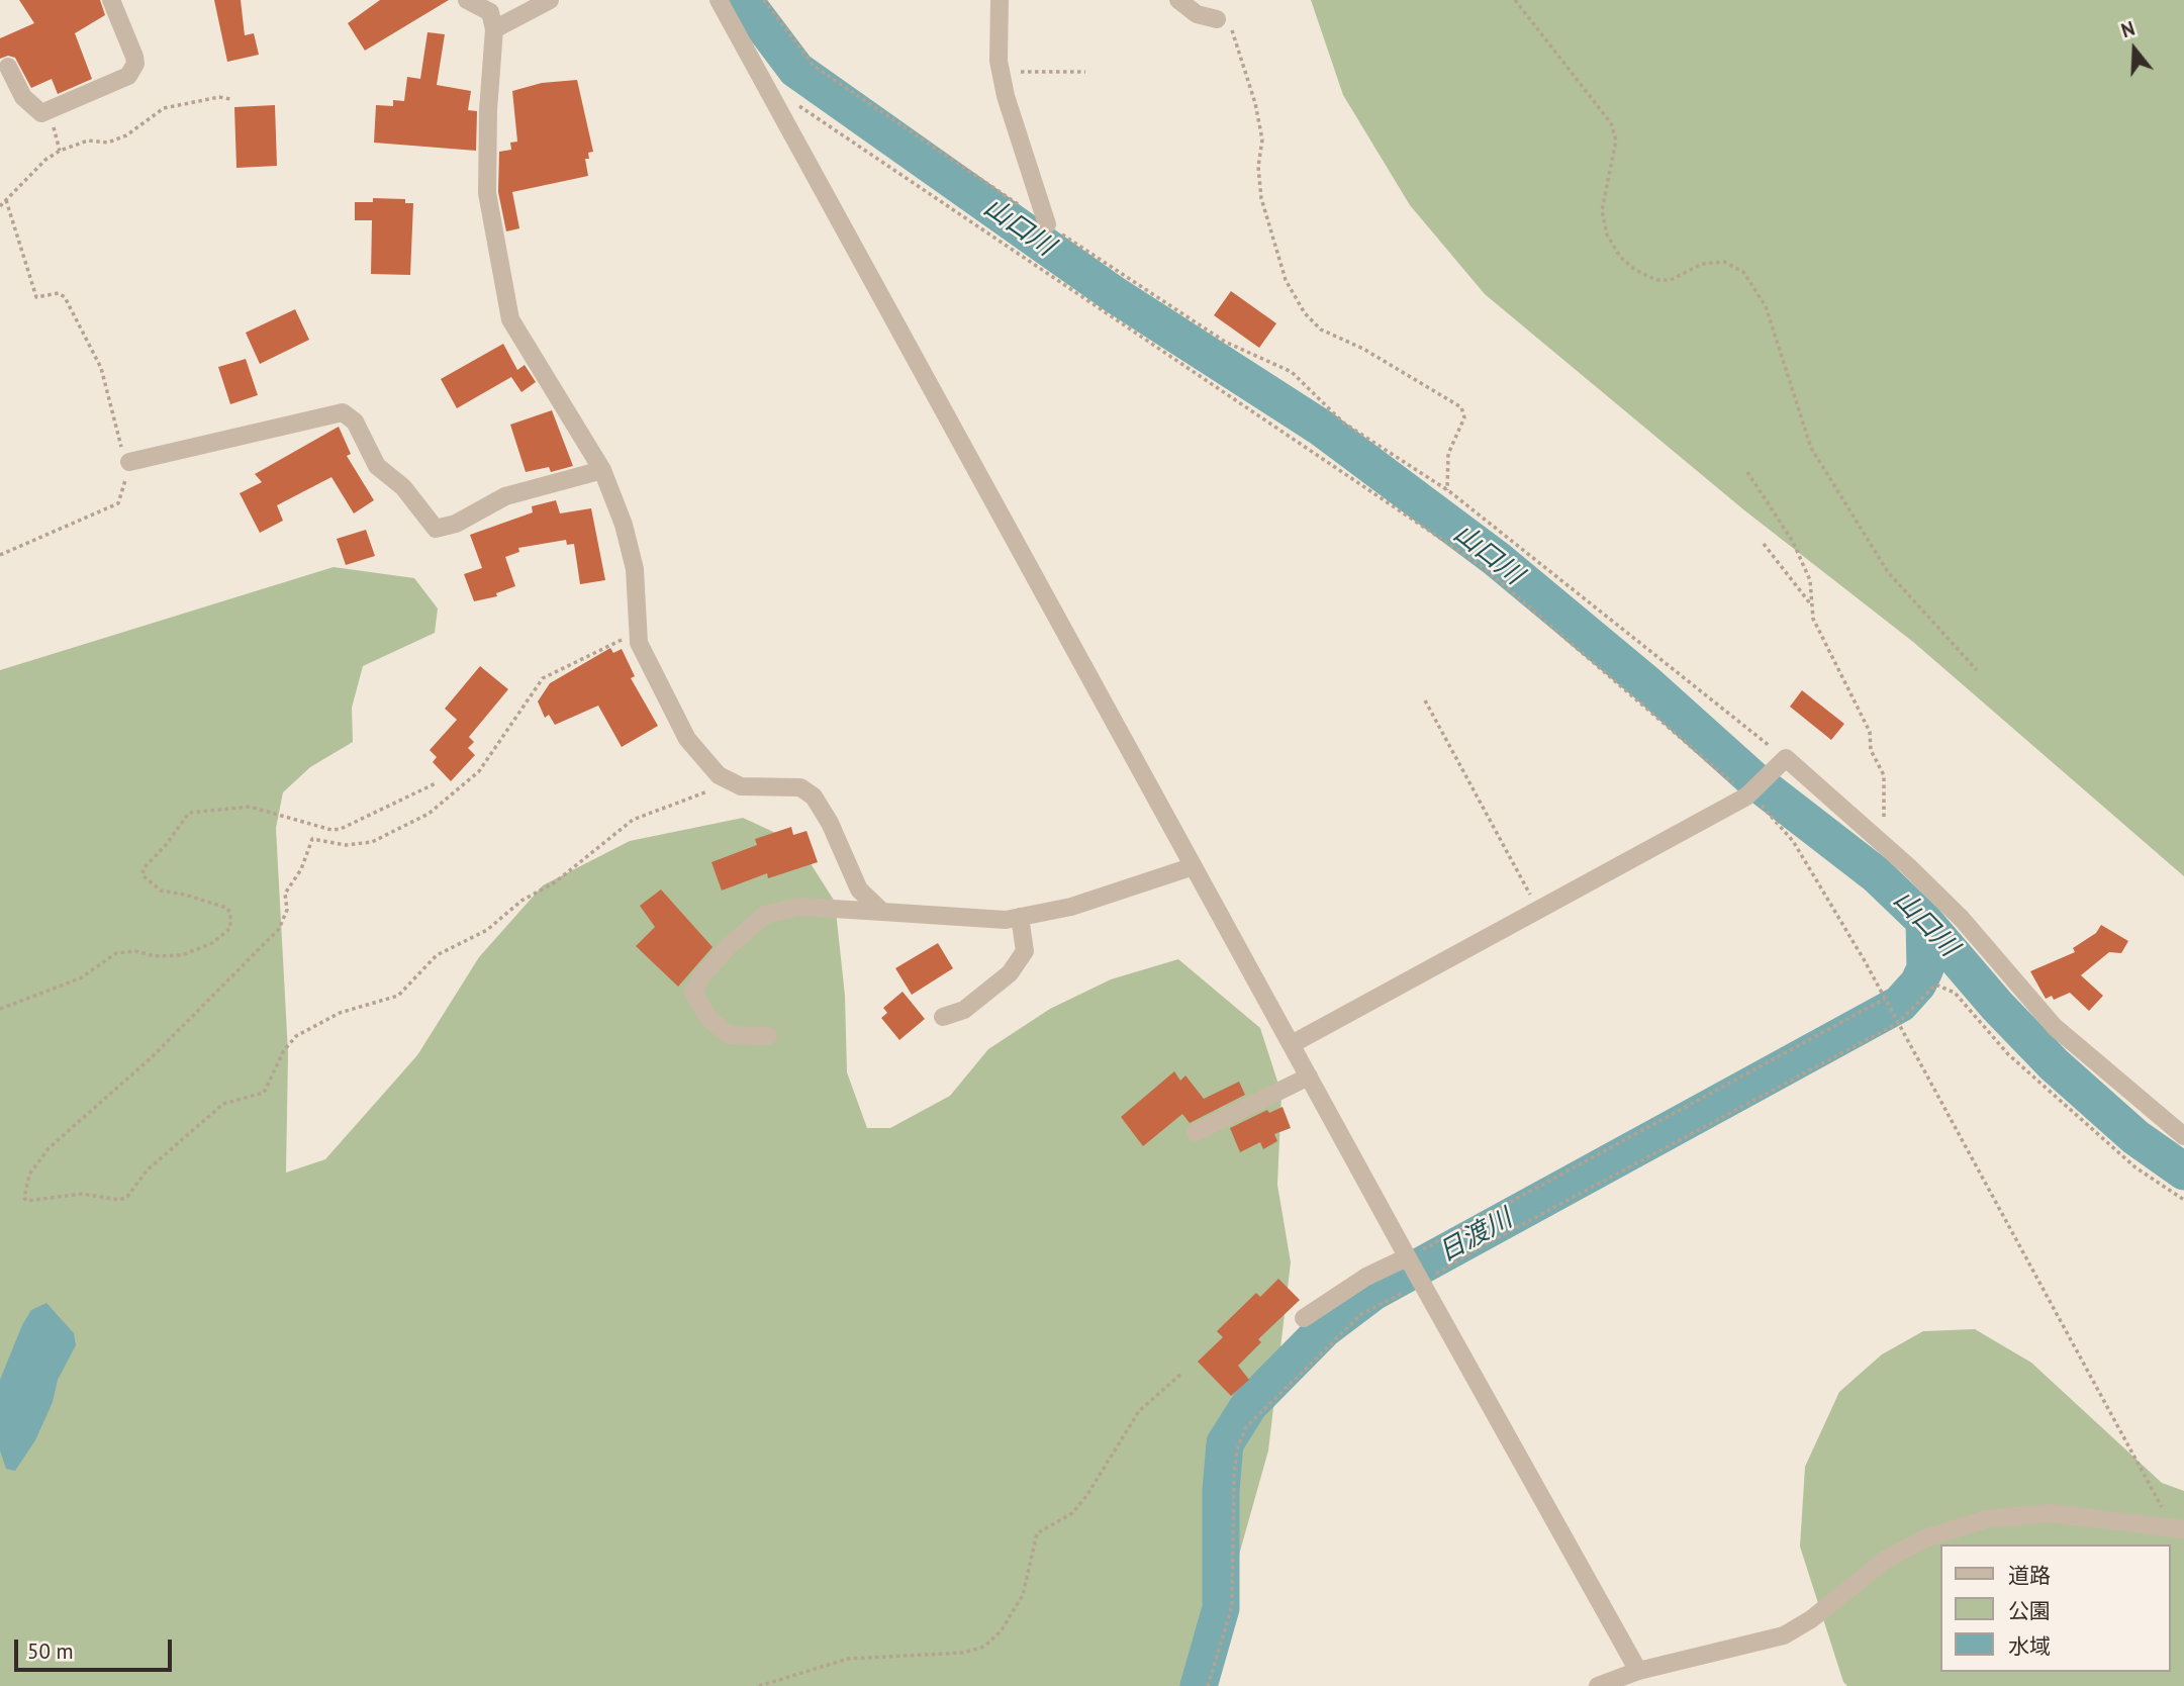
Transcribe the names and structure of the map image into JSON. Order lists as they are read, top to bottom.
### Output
{
  "water": ["山口川", "日渡川"],
  "legend": ["道路", "公園", "水域"],
  "scale_bar": "50 m",
  "north": "top"
}
